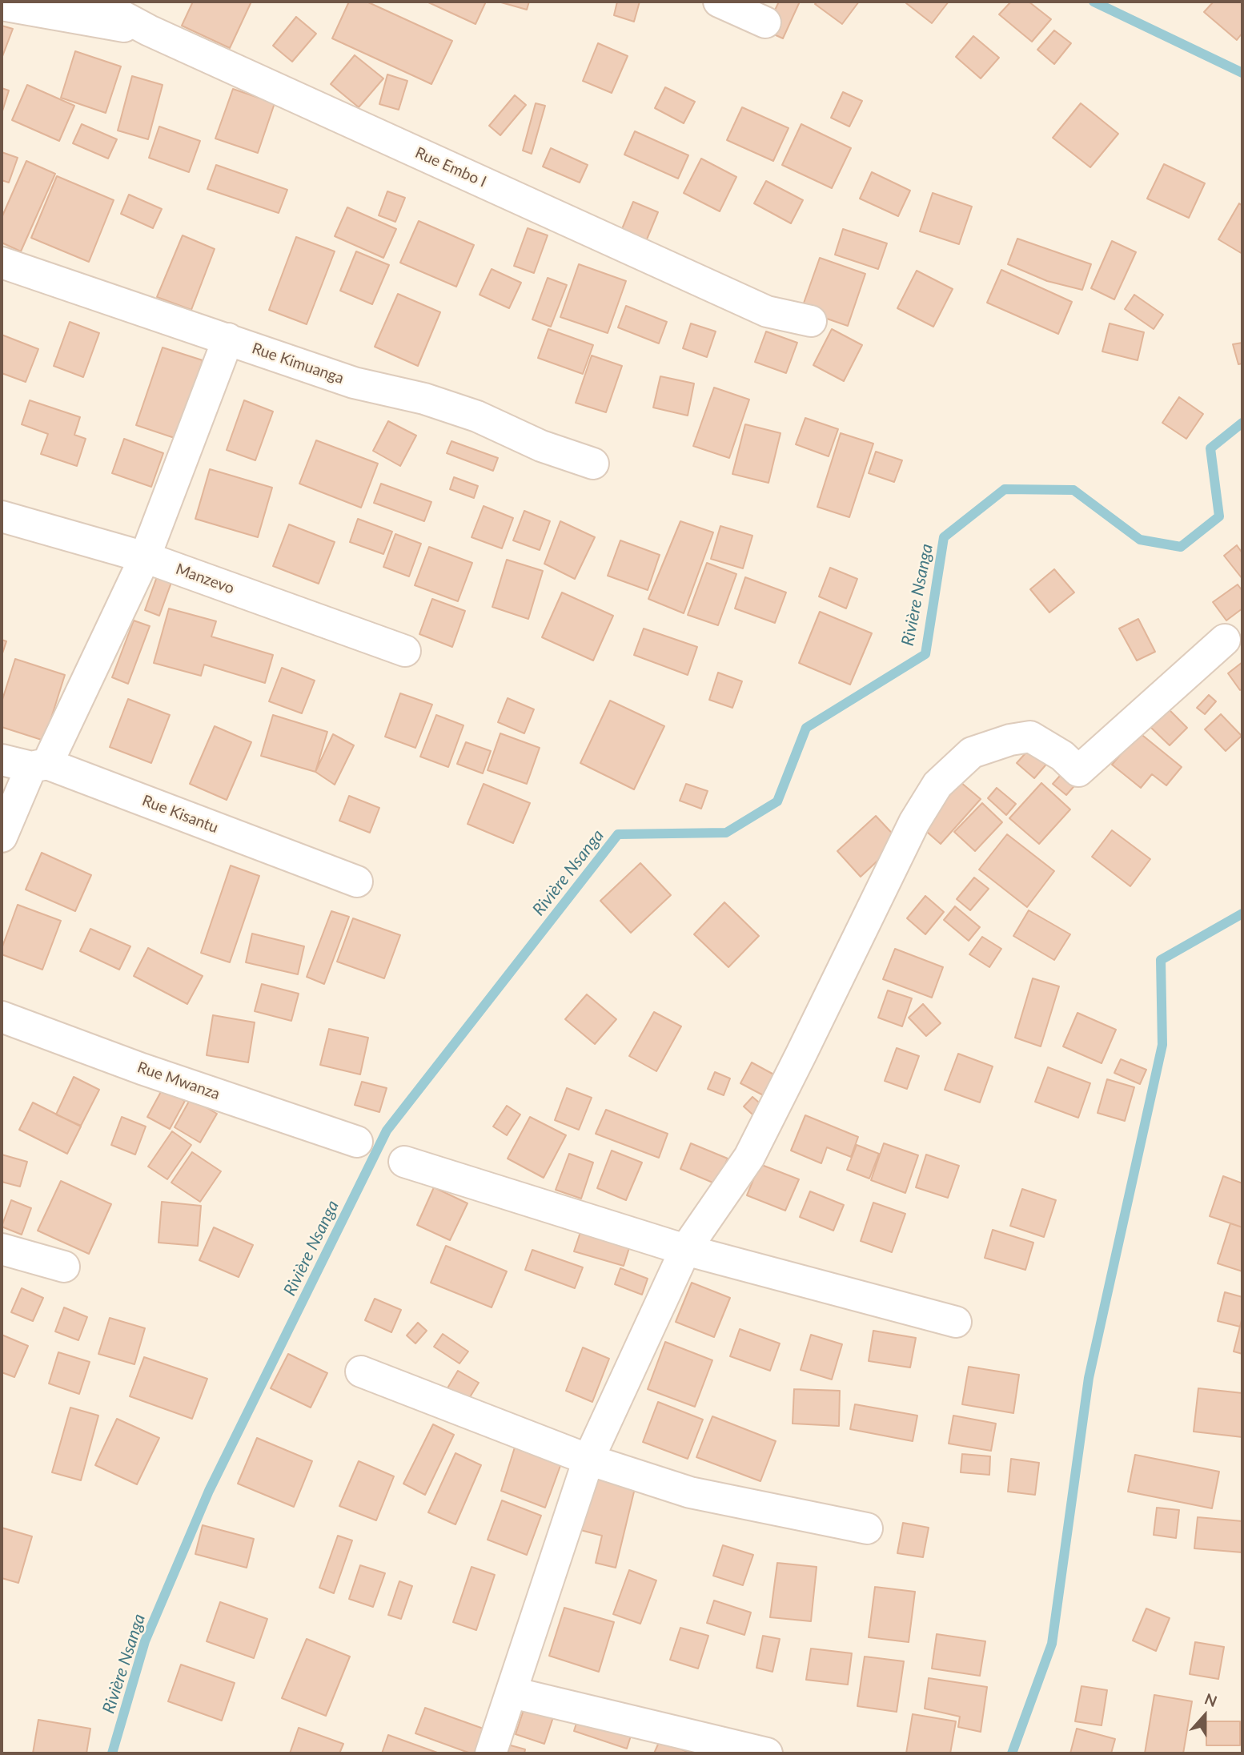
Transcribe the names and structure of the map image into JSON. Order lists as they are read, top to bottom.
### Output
{
  "streets": {
    "street": [
      "Rue Embo I",
      "Rue Kimuanga",
      "Manzevo",
      "Rue Kisantu",
      "Rue Mwanza"
    ]
  },
  "water": ["Rivière Nsanga"],
  "north": "top"
}
